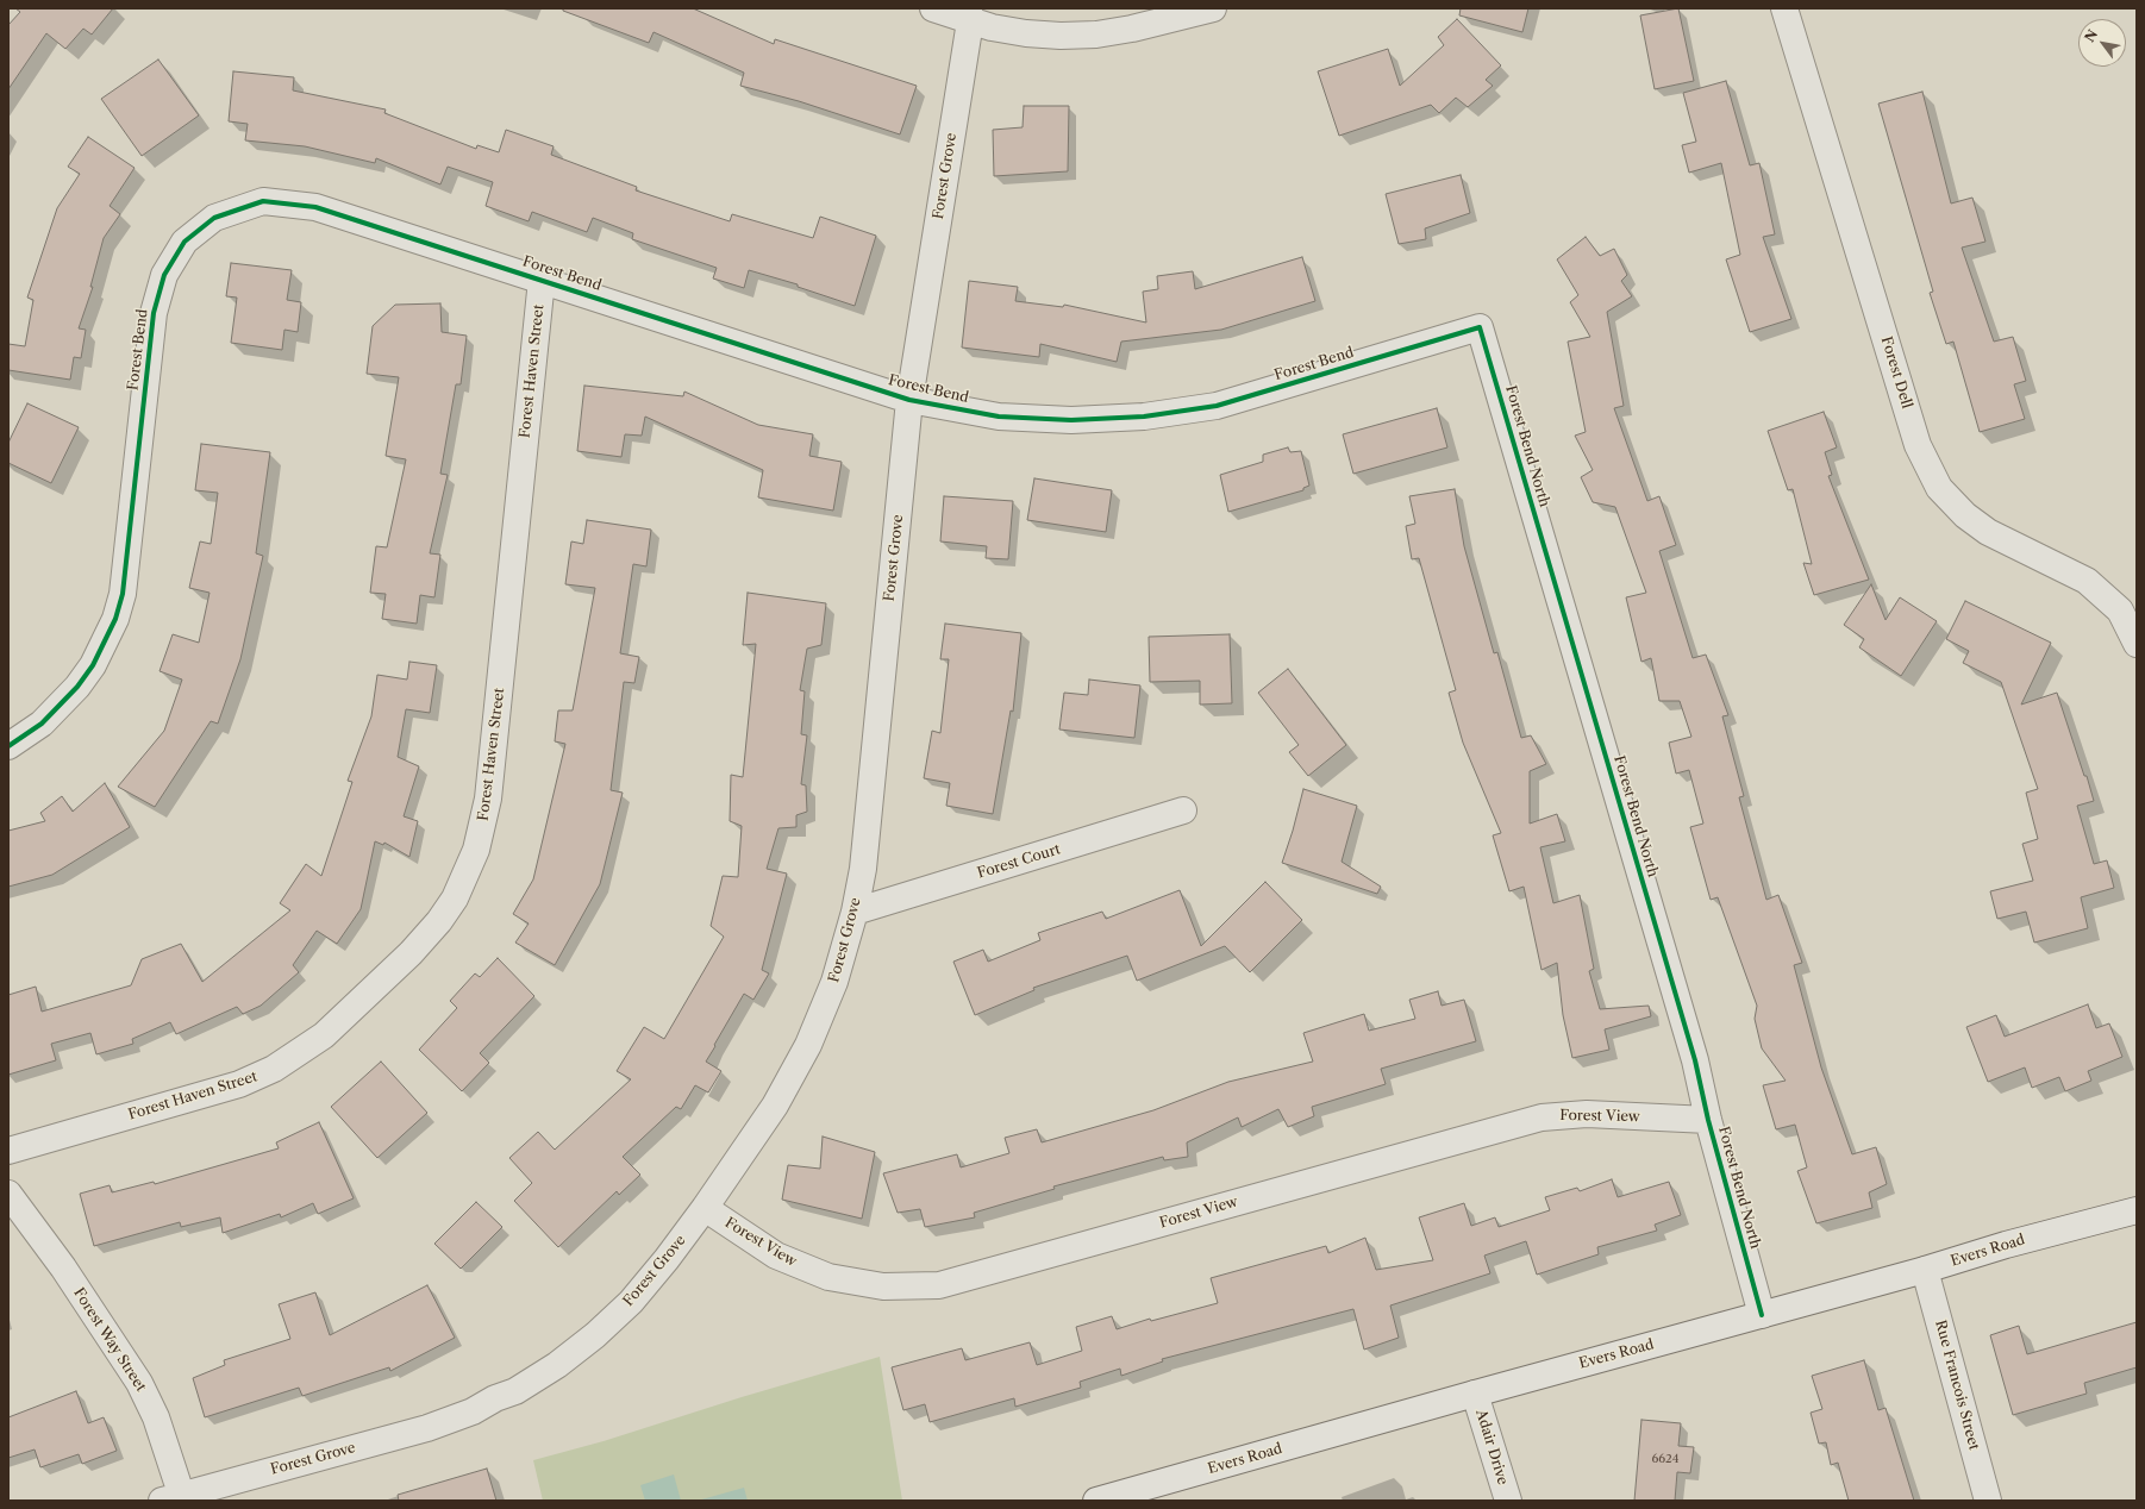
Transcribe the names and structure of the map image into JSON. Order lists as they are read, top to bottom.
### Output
{
  "streets": {
    "street": [
      "Forest Grove",
      "Forest Bend",
      "Forest Haven Street",
      "Forest Dell",
      "Forest Bend North",
      "Forest Court",
      "Forest View",
      "Evers Road",
      "Forest Way Street",
      "Rue Francois Street",
      "Adair Drive"
    ]
  },
  "crossings": [
    ["Forest Grove", "Forest Bend"],
    ["Forest Grove", "Forest Court"],
    ["Forest Grove", "Forest View"],
    ["Forest Grove", "Forest Way Street"],
    ["Forest Bend", "Forest Haven Street"],
    ["Forest Bend", "Forest Bend North"],
    ["Forest Bend North", "Forest View"],
    ["Forest Bend North", "Evers Road"],
    ["Evers Road", "Rue Francois Street"],
    ["Evers Road", "Adair Drive"]
  ],
  "house_numbers": ["6624"],
  "north": "top left"
}
